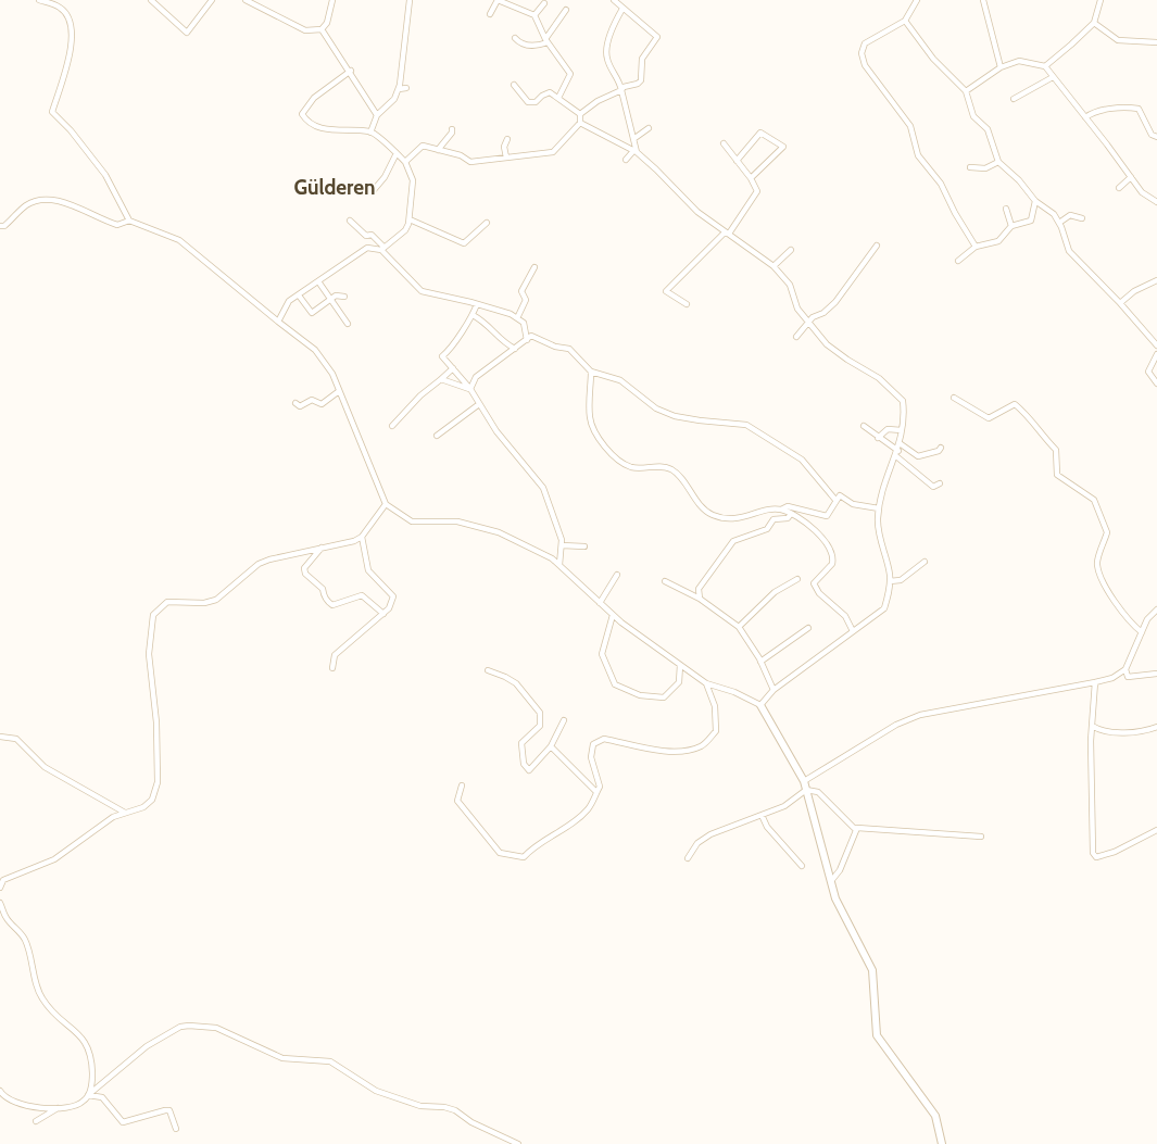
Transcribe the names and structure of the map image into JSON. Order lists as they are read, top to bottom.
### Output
{
  "districts": ["Gülderen"]
}
